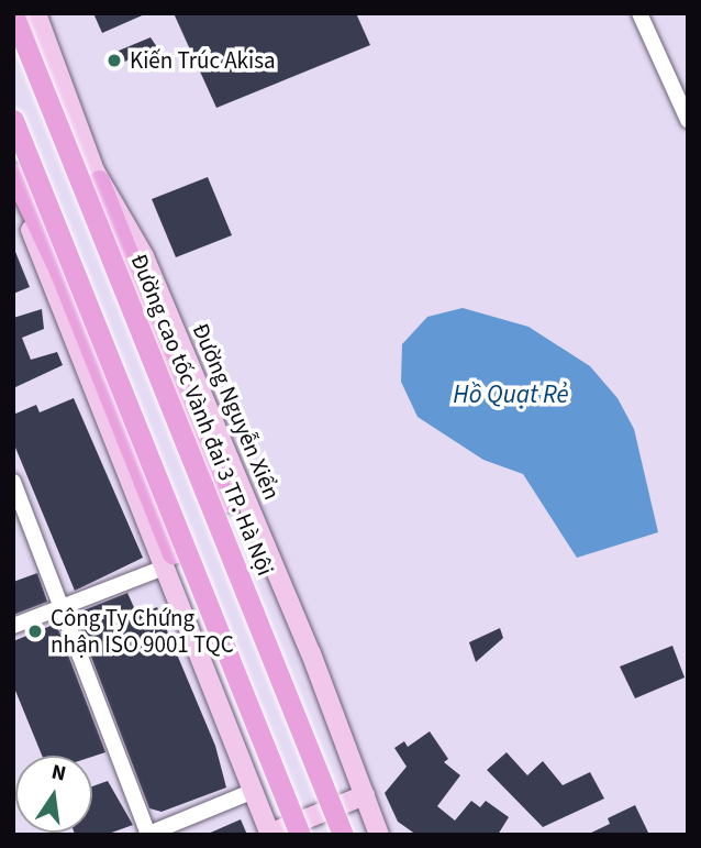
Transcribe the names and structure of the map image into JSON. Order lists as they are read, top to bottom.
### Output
{
  "streets": {
    "highway": ["Đường cao tốc Vành đai 3 TP. Hà Nội"],
    "main road": ["Đường Nguyễn Xiển"]
  },
  "water": ["Hồ Quạt Rẻ"],
  "places": ["Kiến Trúc Akisa", "Công Ty Chứng nhận ISO 9001 TQC"],
  "north": "top"
}
